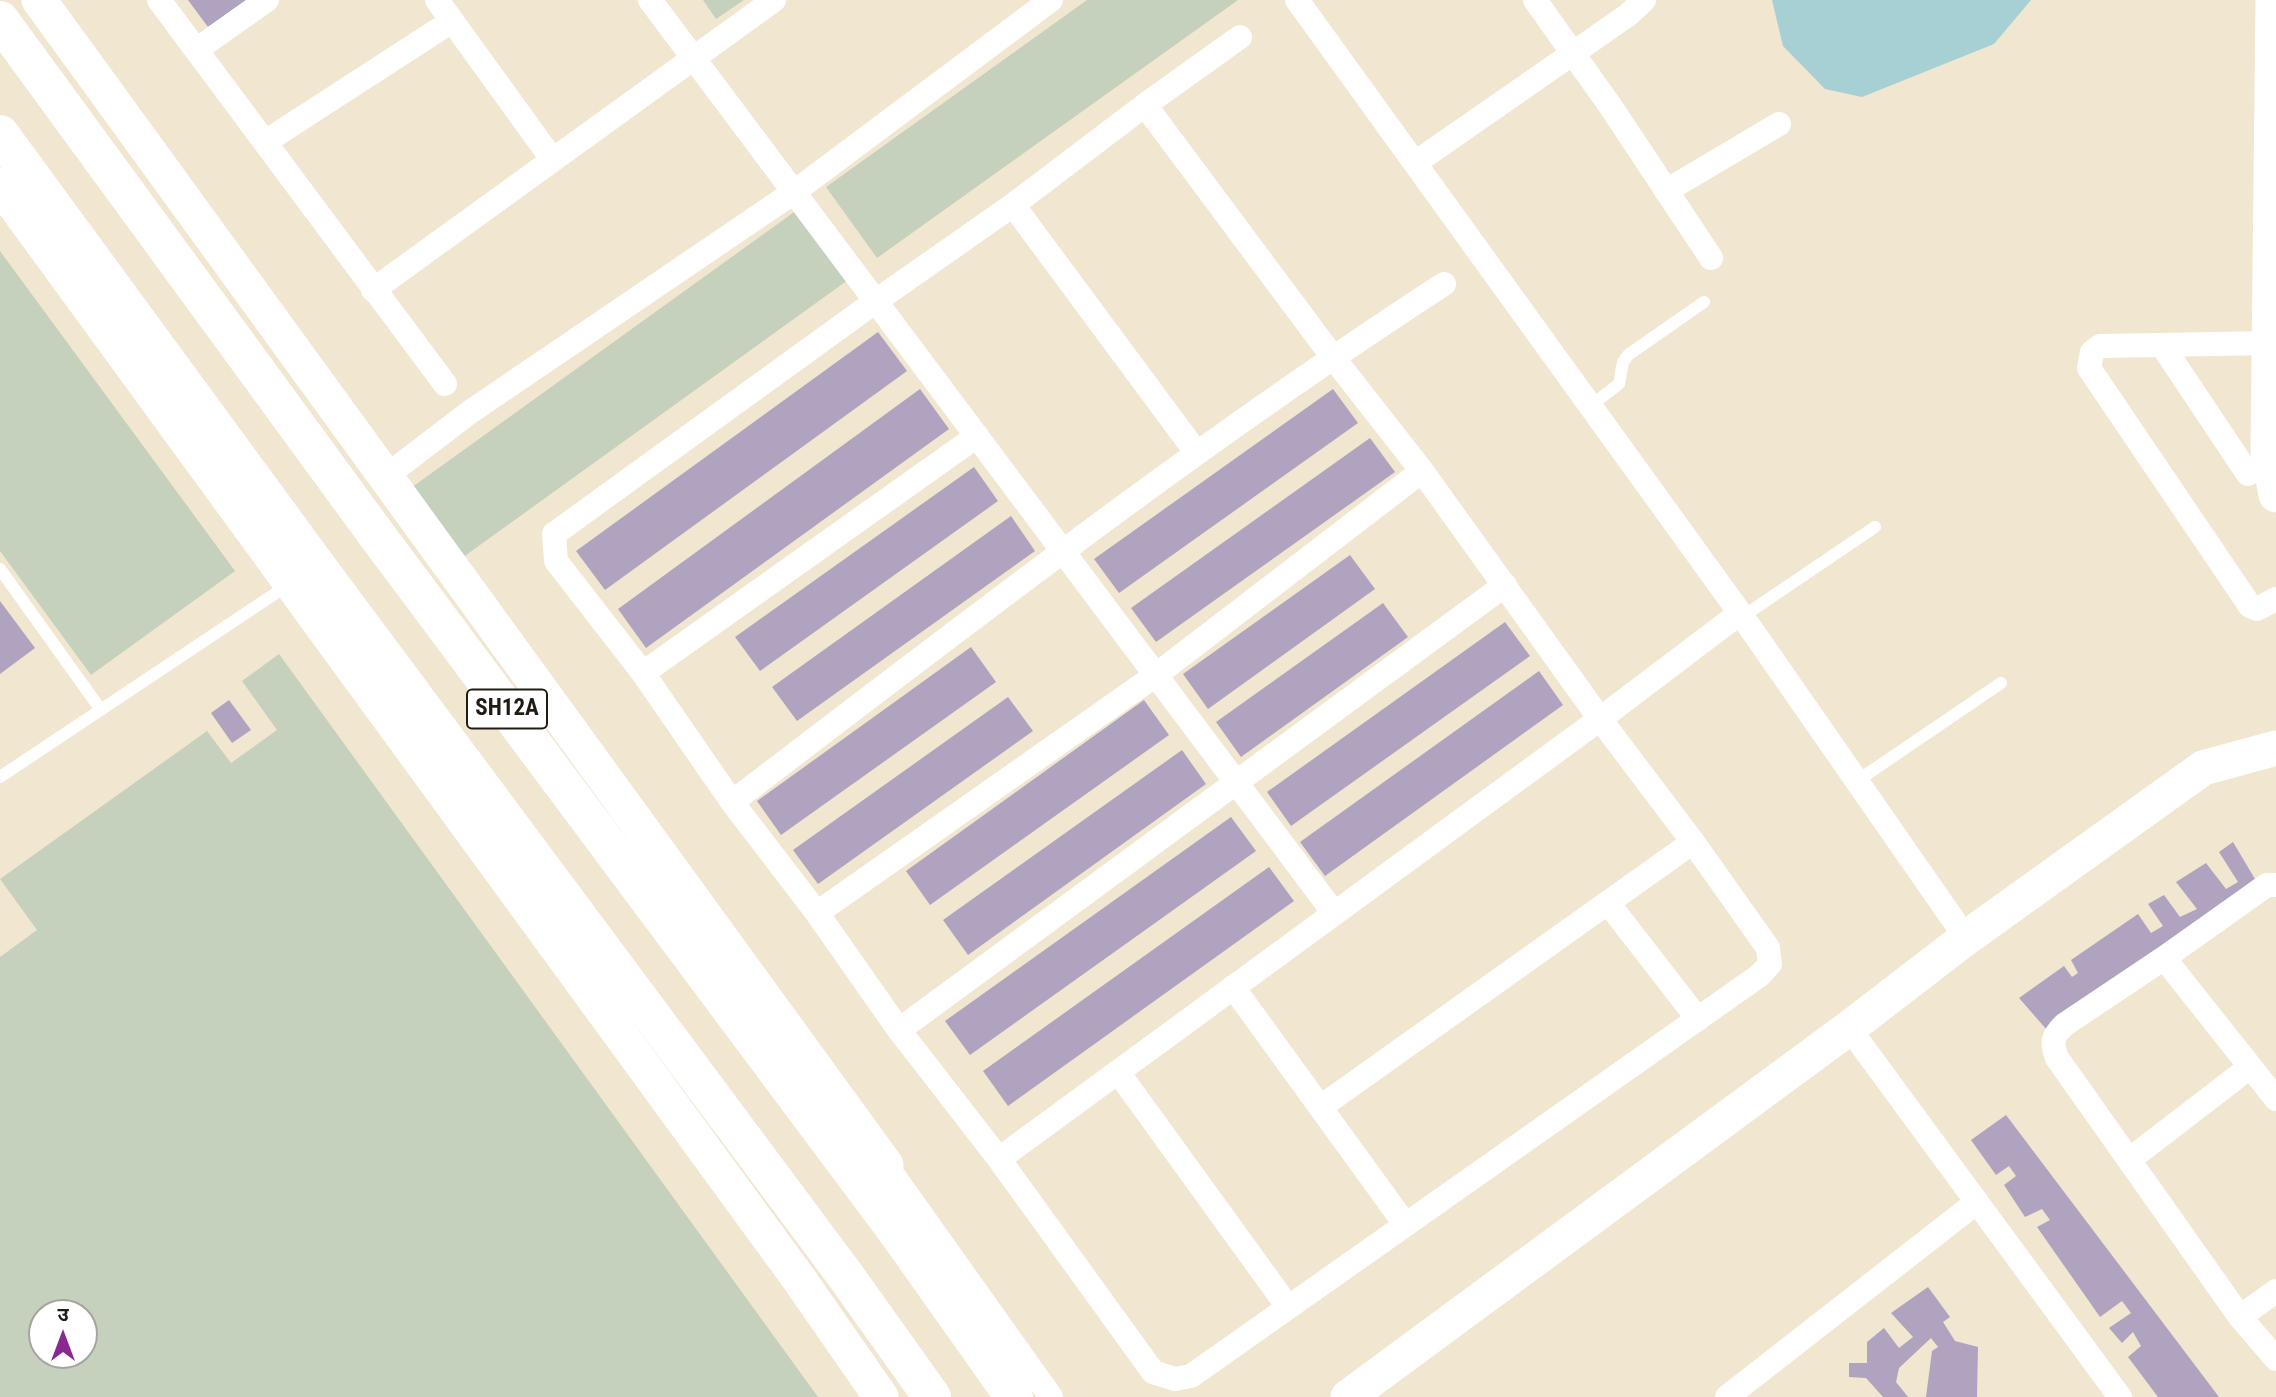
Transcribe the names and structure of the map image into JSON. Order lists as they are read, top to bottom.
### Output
{
  "streets": {
    "main road": ["SH12A"]
  },
  "north": "top"
}
